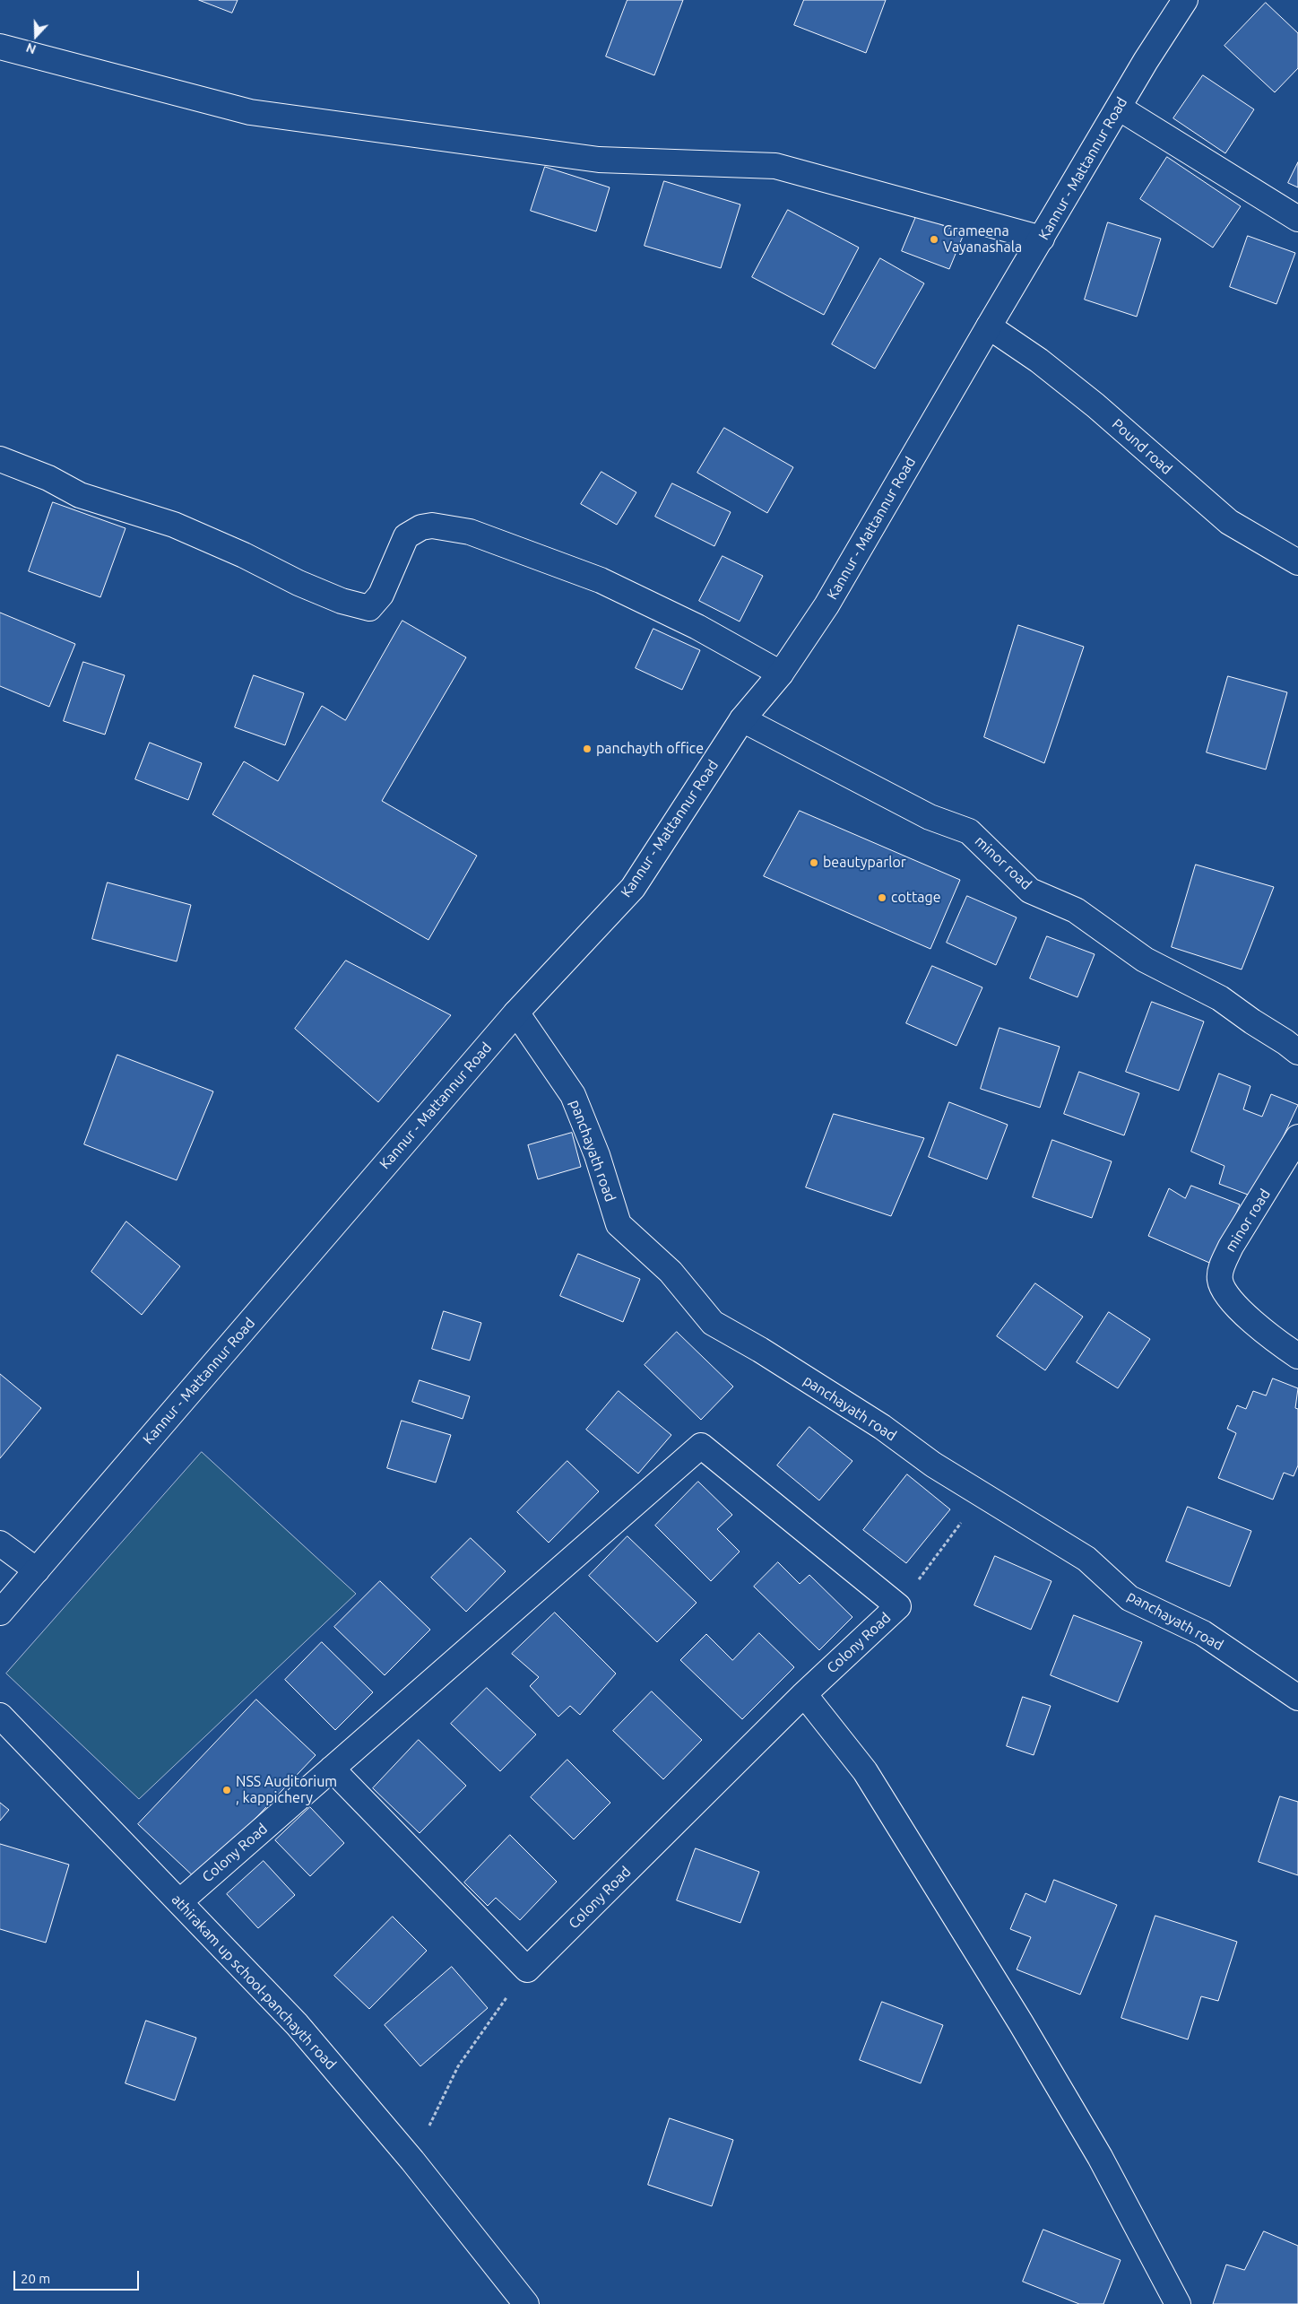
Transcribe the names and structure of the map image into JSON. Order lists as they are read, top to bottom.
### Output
{
  "streets": {
    "street": [
      "Kannur - Mattannur Road",
      "Pound road",
      "minor road",
      "panchayath road",
      "Colony Road",
      "athirakam up school-panchayth road"
    ]
  },
  "crossings": [
    ["Kannur - Mattannur Road", "Pound road"],
    ["Kannur - Mattannur Road", "minor road"],
    ["Kannur - Mattannur Road", "panchayath road"],
    ["Colony Road", "athirakam up school-panchayth road"]
  ],
  "places": [
    "Grameena Vayanashala",
    "panchayth office",
    "beautyparlor",
    "cottage",
    "NSS Auditorium , kappichery"
  ],
  "scale_bar": "20 m",
  "north": "bottom"
}
